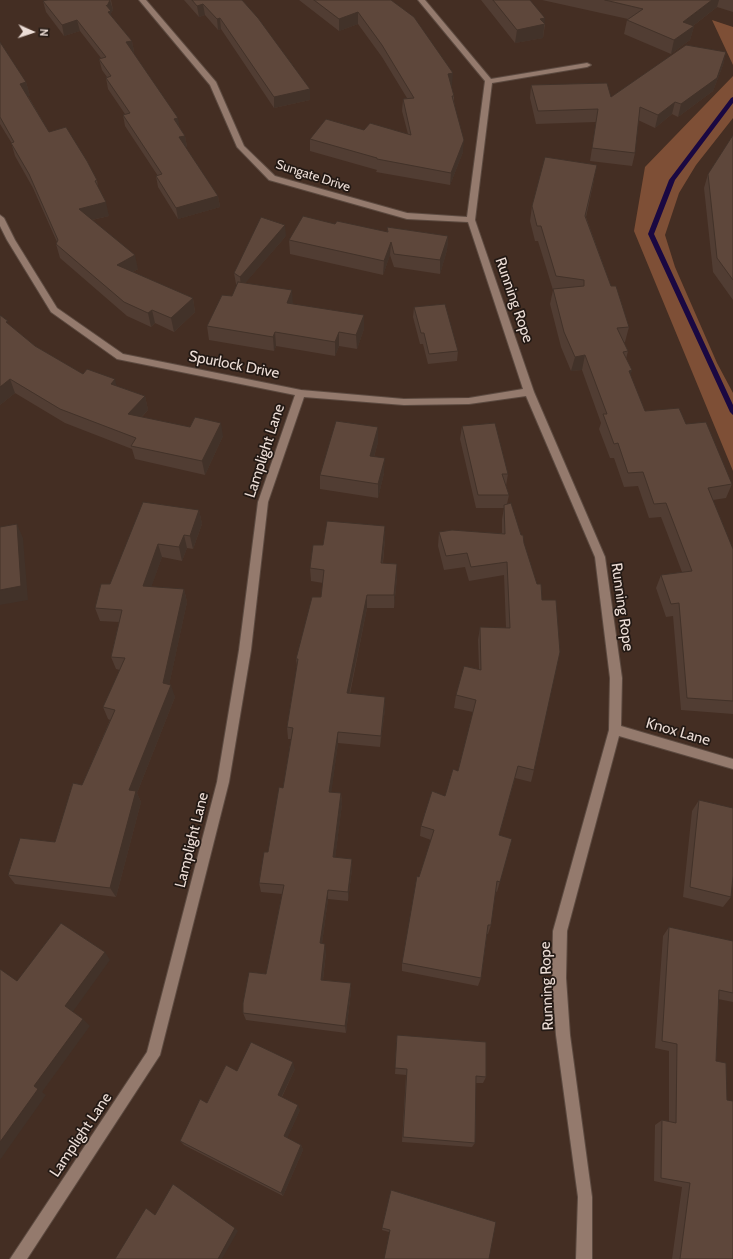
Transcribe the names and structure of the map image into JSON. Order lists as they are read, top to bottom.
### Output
{
  "streets": {
    "street": [
      "Sungate Drive",
      "Running Rope",
      "Spurlock Drive",
      "Lamplight Lane",
      "Knox Lane"
    ]
  },
  "crossings": [
    ["Sungate Drive", "Running Rope"],
    ["Running Rope", "Spurlock Drive"],
    ["Running Rope", "Knox Lane"],
    ["Spurlock Drive", "Lamplight Lane"]
  ],
  "north": "right"
}
